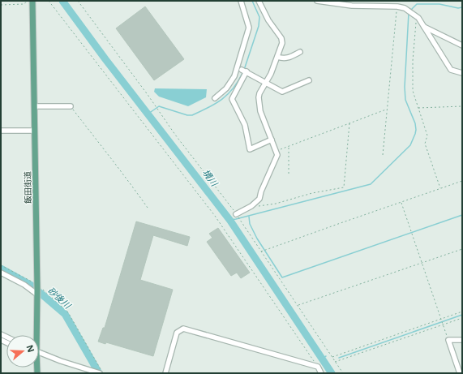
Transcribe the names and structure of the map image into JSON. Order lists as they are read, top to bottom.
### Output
{
  "streets": {
    "main road": ["飯田街道"]
  },
  "water": ["境川", "砂後川"],
  "north": "right"
}
